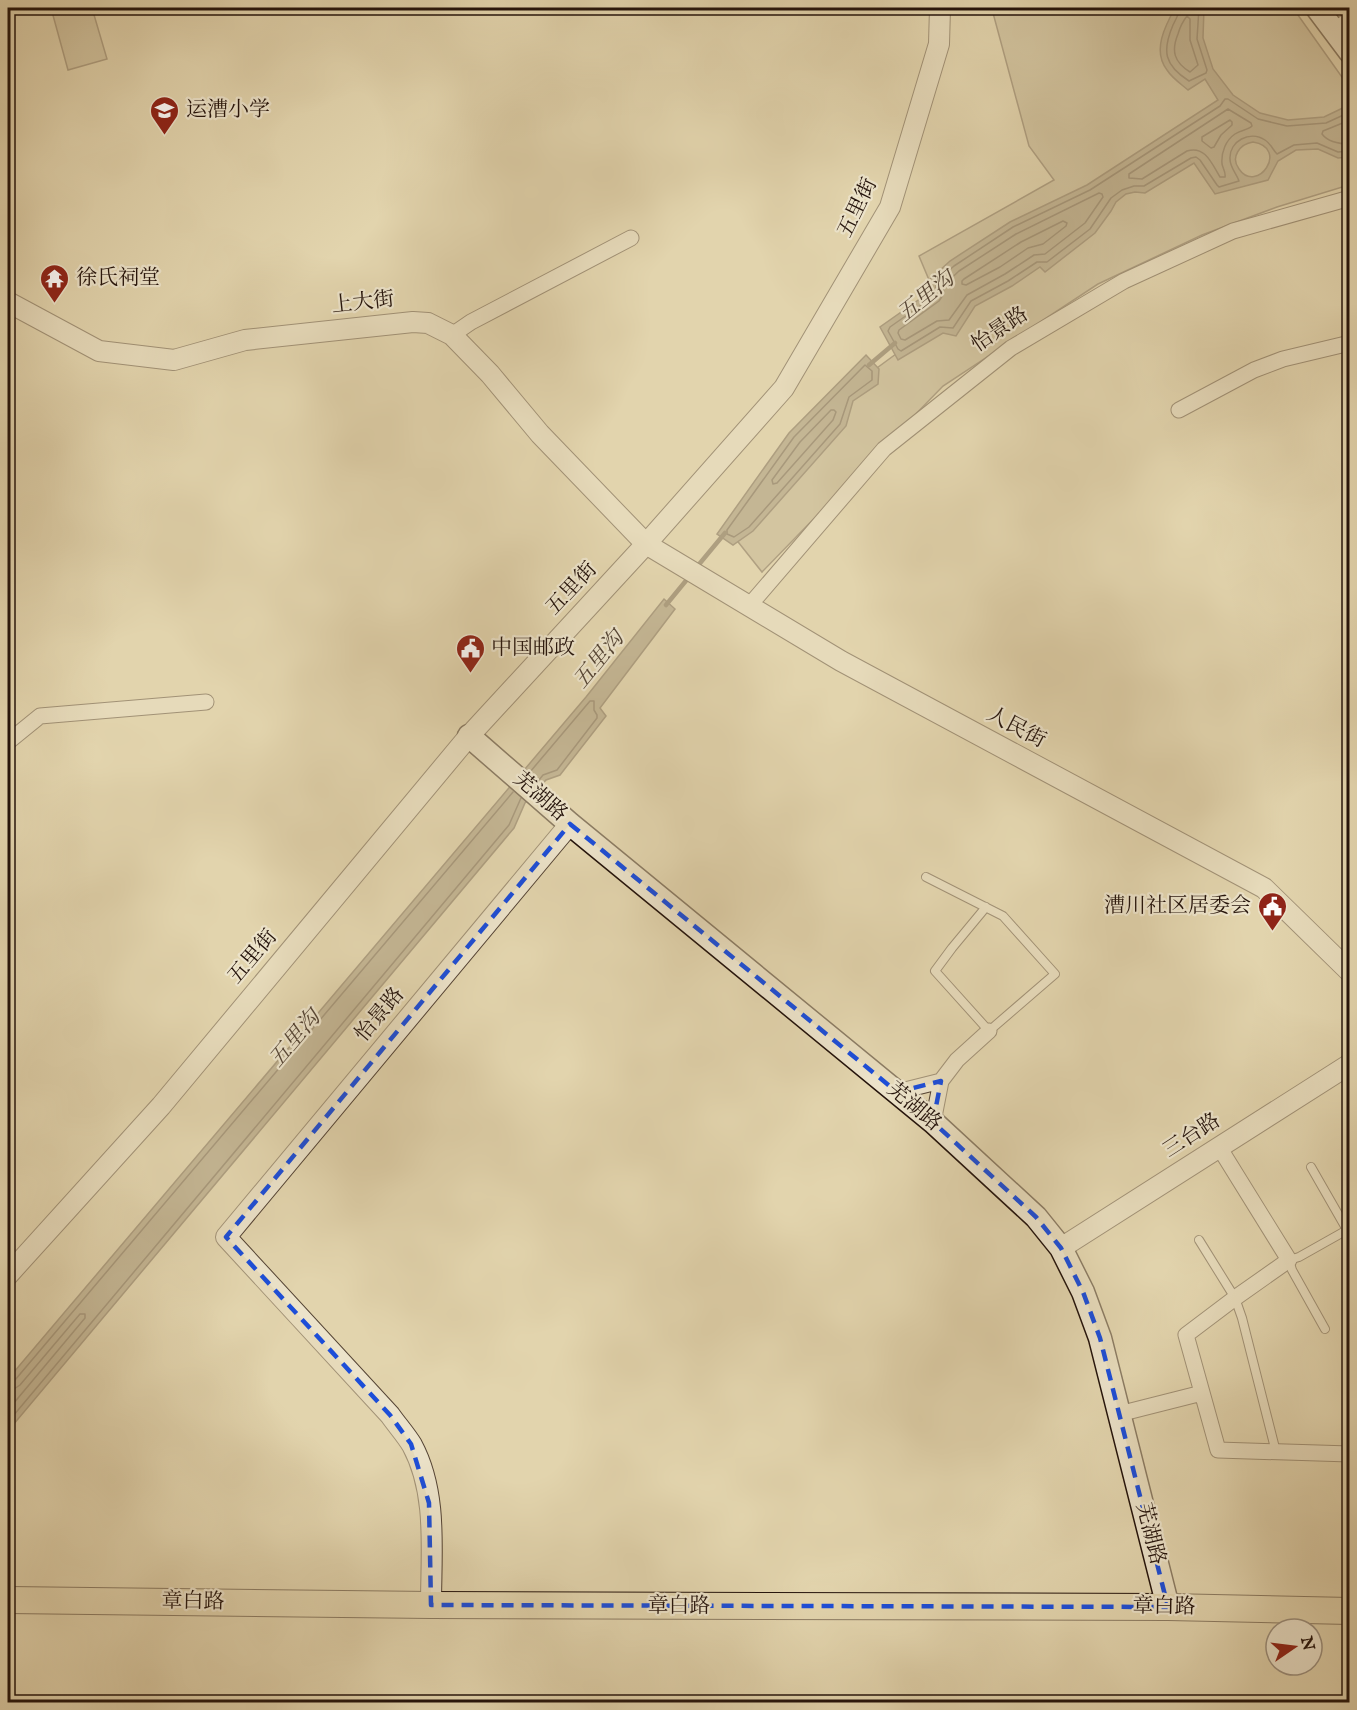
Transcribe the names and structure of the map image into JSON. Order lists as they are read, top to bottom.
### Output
{
  "streets": {
    "main road": ["芜湖路", "章白路"],
    "street": [
      "五里街",
      "上大街",
      "怡景路",
      "人民街",
      "三台路"
    ]
  },
  "crossings": [
    ["五里街", "上大街"],
    ["五里街", "人民街"],
    ["五里街", "芜湖路"],
    ["上大街", "人民街"],
    ["怡景路", "人民街"],
    ["怡景路", "芜湖路"],
    ["怡景路", "章白路"],
    ["芜湖路", "三台路"],
    ["芜湖路", "章白路"]
  ],
  "water": ["五里沟"],
  "places": {
    "school or university": ["运漕小学"],
    "temple": ["徐氏祠堂"],
    "public building": ["中国邮政", "漕川社区居委会"]
  },
  "north": "right"
}
